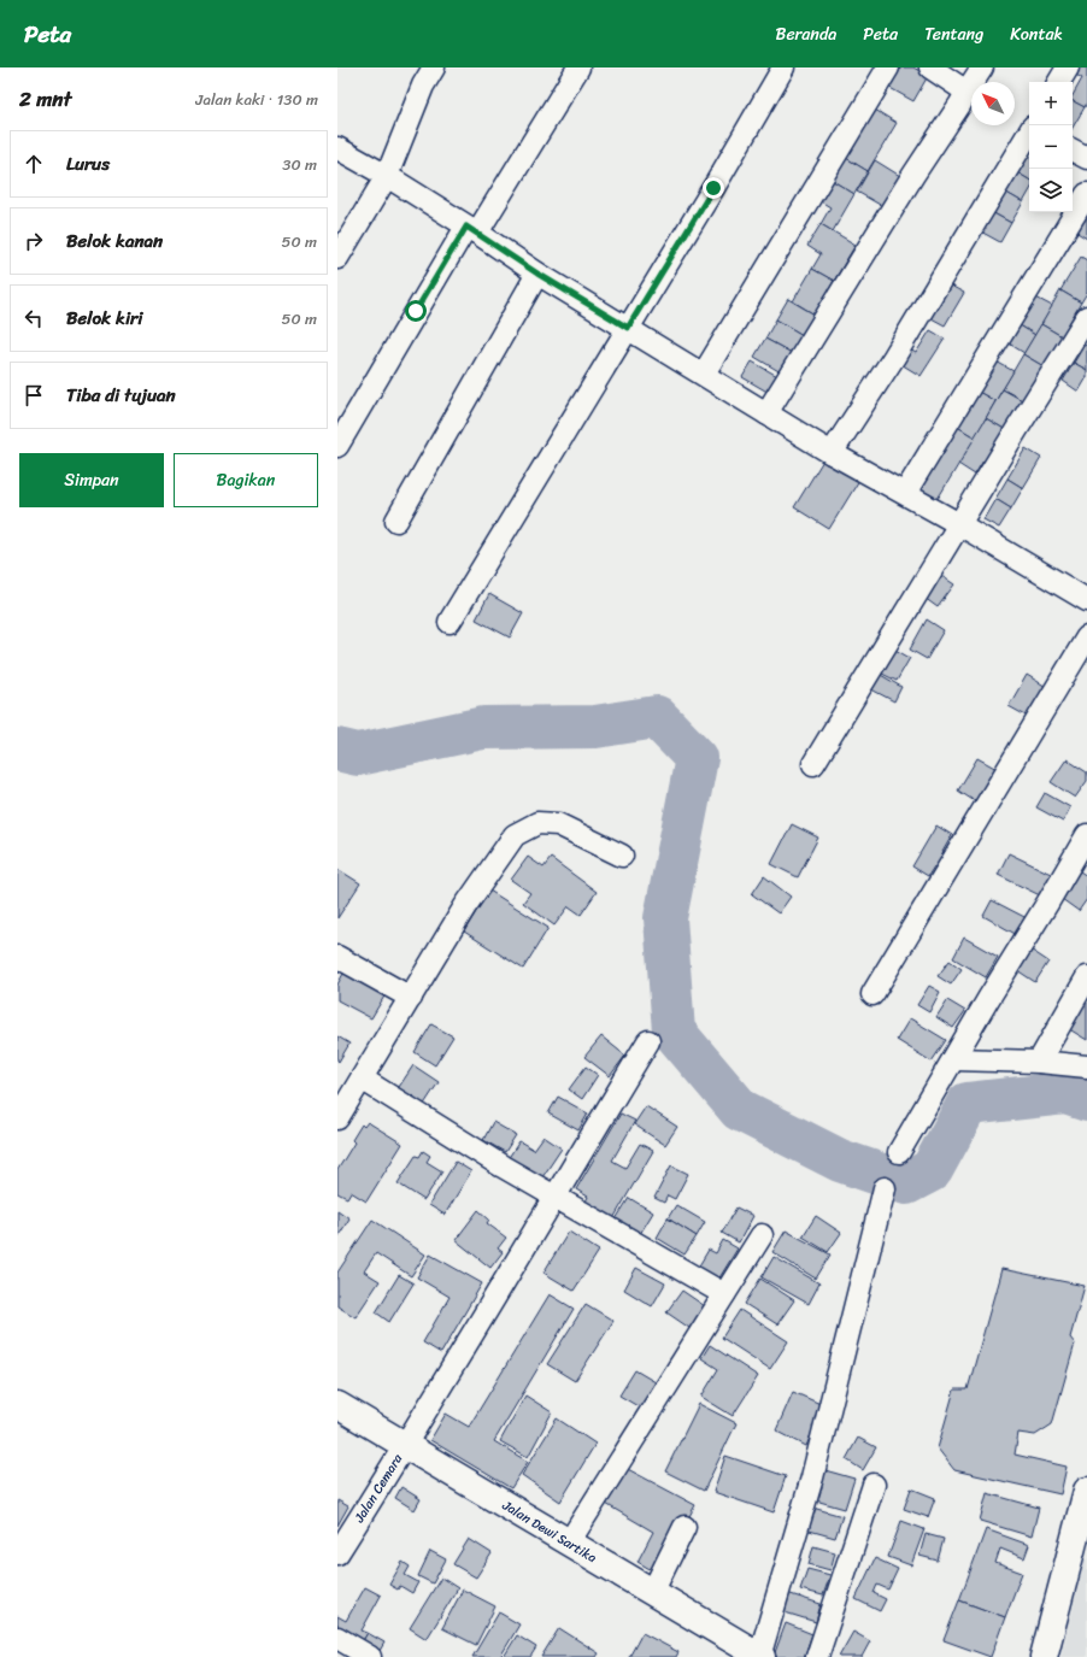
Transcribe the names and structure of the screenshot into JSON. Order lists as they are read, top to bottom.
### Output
{
  "streets": {
    "main road": ["Jalan Dewi Sartika"],
    "street": ["Jalan Cemara"]
  },
  "crossings": [
    ["Jalan Cemara", "Jalan Dewi Sartika"]
  ],
  "north": "top left",
  "page": {
    "header": "Peta",
    "nav": [
      "Beranda",
      "Peta",
      "Tentang",
      "Kontak"
    ],
    "heading": ["2 mnt", "Jalan kaki · 130 m"],
    "map_buttons": ["+", "−"],
    "list": [
      ["Lurus", "30 m"],
      ["Belok kanan", "50 m"],
      ["Belok kiri", "50 m"],
      "Tiba di tujuan"
    ],
    "buttons": ["Simpan", "Bagikan"]
  }
}
